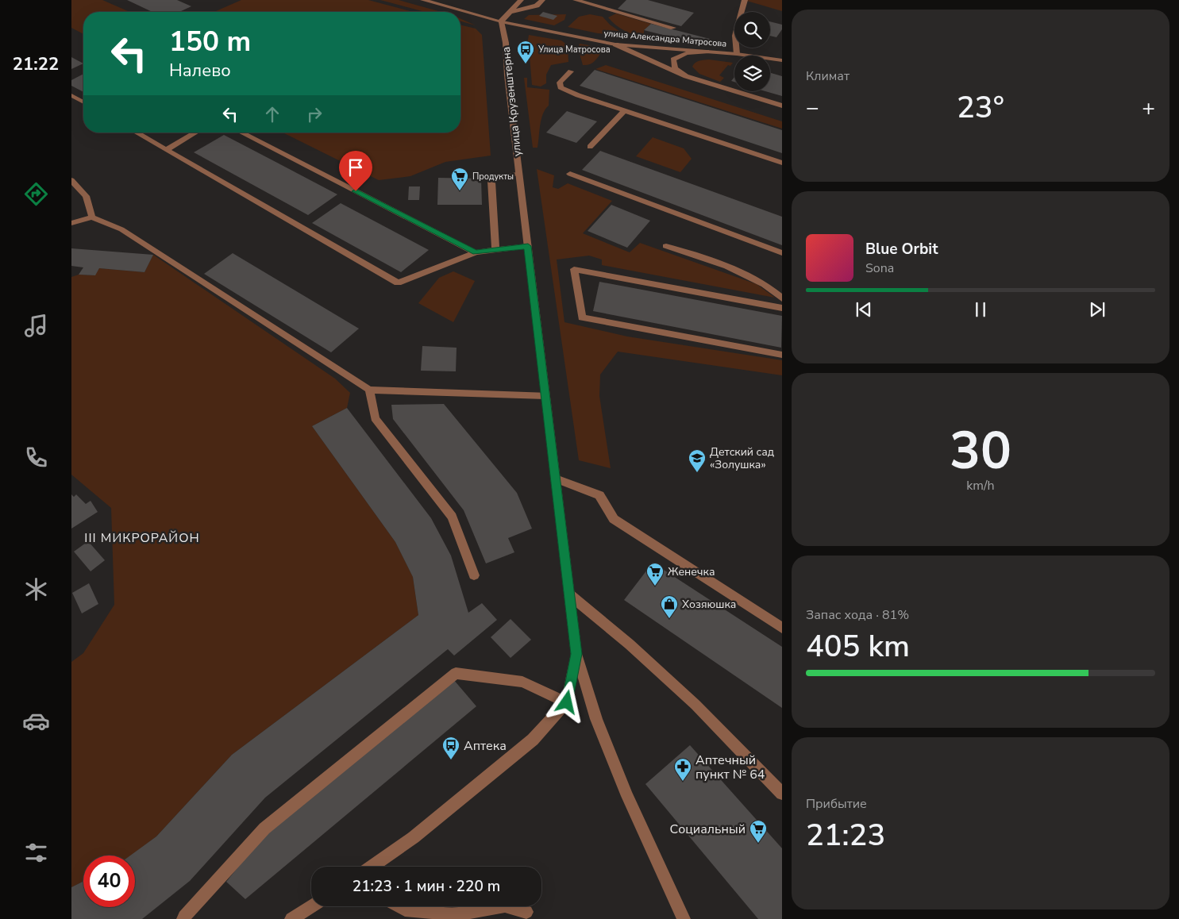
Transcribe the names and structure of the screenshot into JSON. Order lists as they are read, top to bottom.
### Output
{
  "streets": {
    "street": ["улица Александра Матросова", "улица Крузенштерна"]
  },
  "crossings": [
    ["улица Александра Матросова", "улица Крузенштерна"]
  ],
  "districts": ["III МИКРОРАЙОН"],
  "places": {
    "bus stop": ["Улица Матросова", "Аптека"],
    "supermarket": ["Продукты", "Женечка", "Социальный"],
    "school or university": ["Детский сад «Золушка»"],
    "shop": ["Хозяюшка"],
    "pharmacy": ["Аптечный пункт № 64"]
  },
  "page": {
    "tabs": "21:22",
    "tile": [
      "Климат",
      ["30", "km/h"],
      ["Запас хода · 81%", "405 km"],
      ["Прибытие", "21:23"]
    ],
    "turn": ["150 m", "Налево"],
    "heat": ["−", "23°", "+"],
    "song": ["Blue Orbit", "Sona"],
    "limit": "40",
    "trip": "21:23 · 1 мин · 220 m"
  }
}
